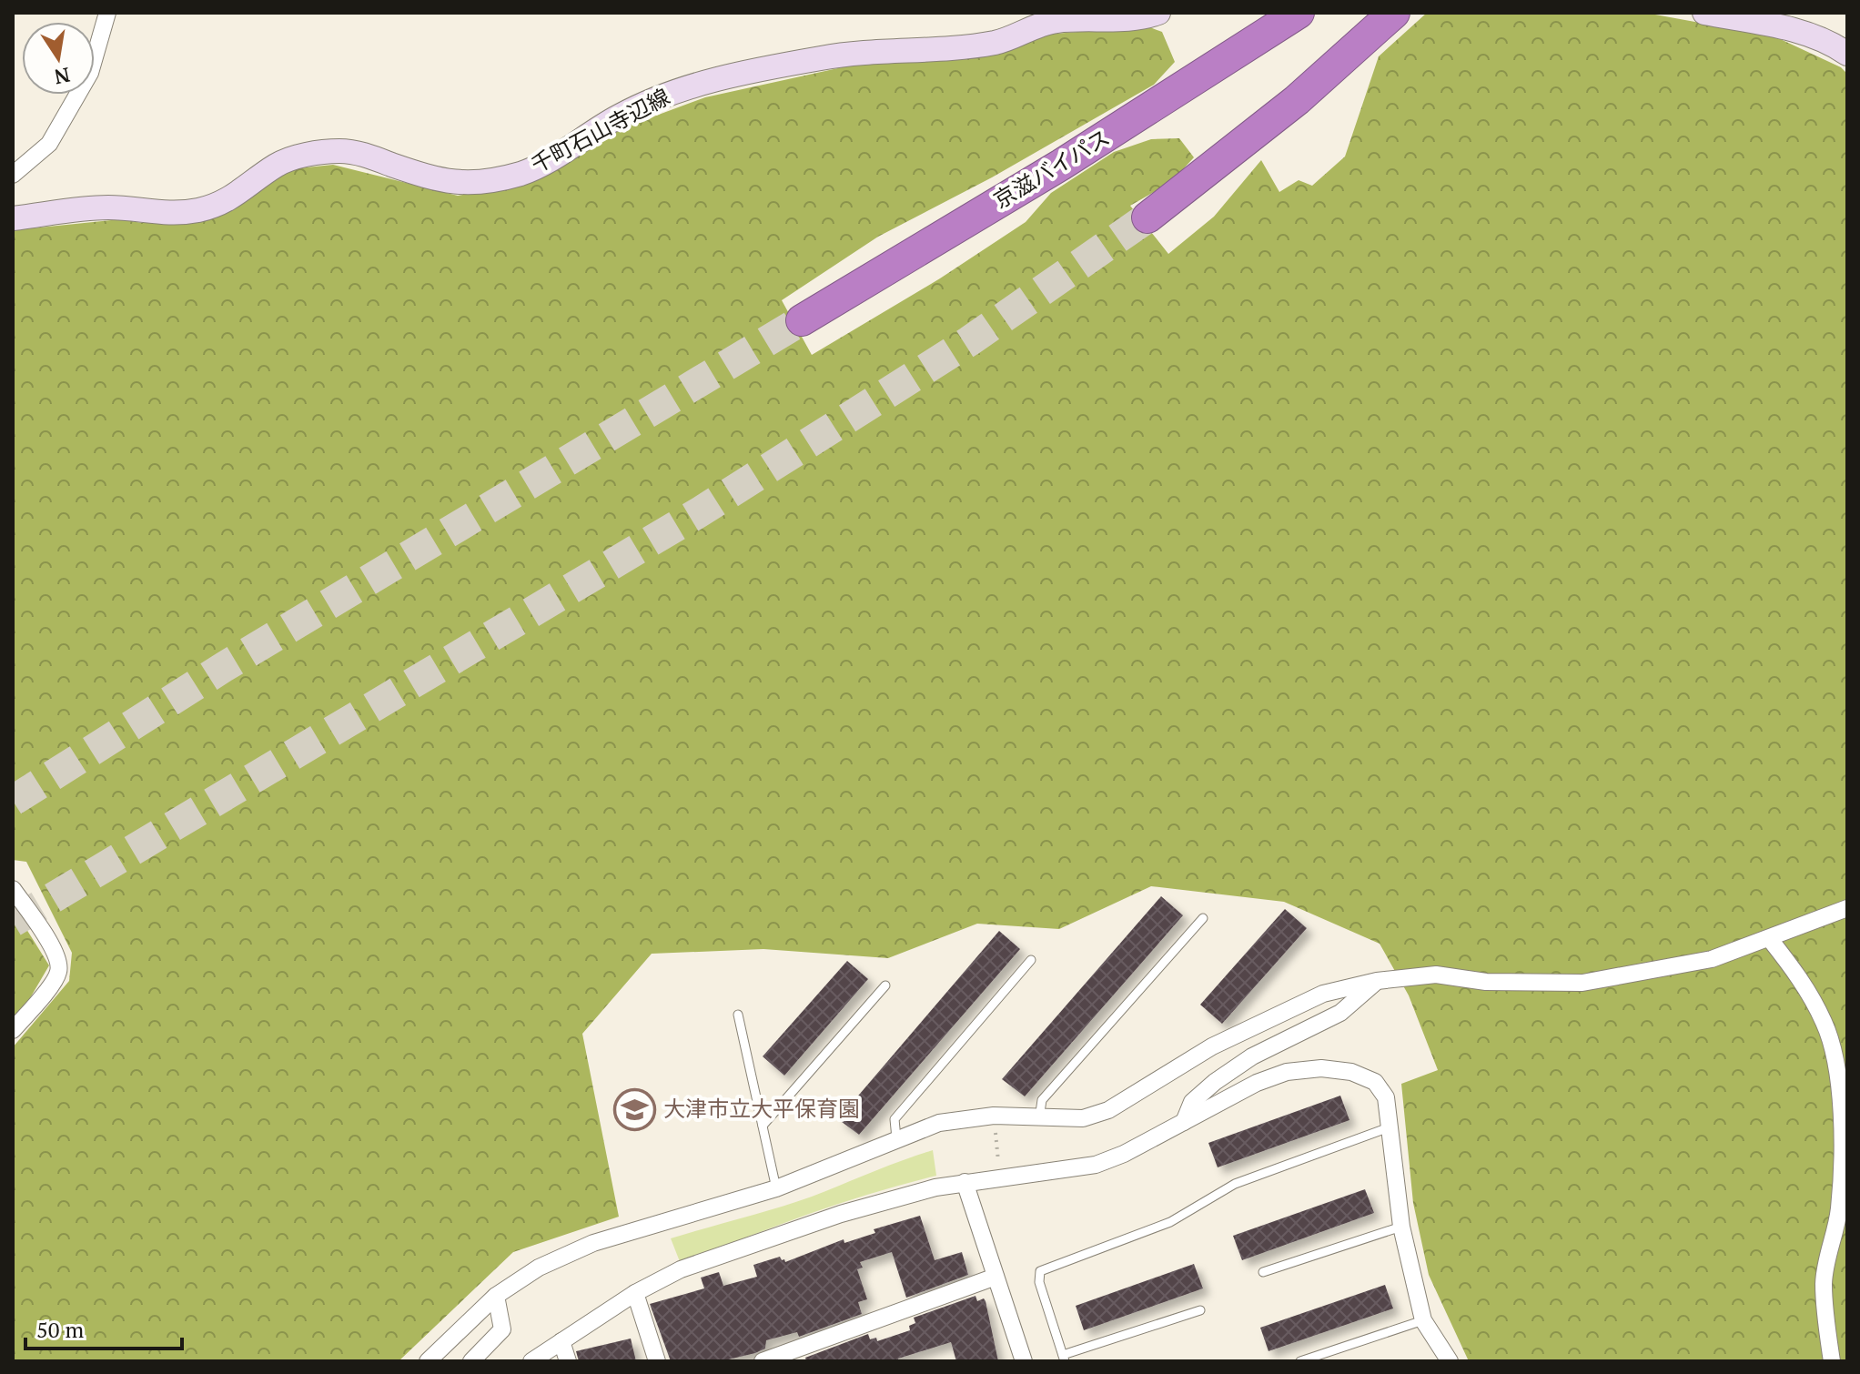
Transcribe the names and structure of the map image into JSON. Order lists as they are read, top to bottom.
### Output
{
  "streets": {
    "highway": ["京滋バイパス"],
    "main road": ["千町石山寺辺線"]
  },
  "places": {
    "school or university": ["大津市立大平保育園"]
  },
  "scale_bar": "50 m",
  "north": "bottom"
}
